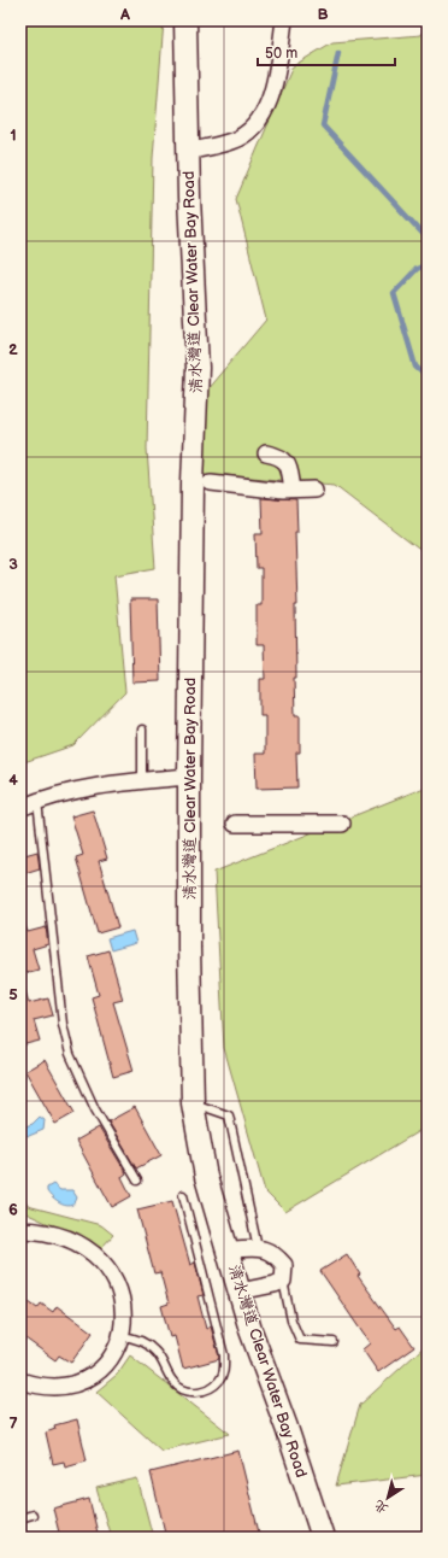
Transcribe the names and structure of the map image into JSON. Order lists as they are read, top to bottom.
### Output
{
  "streets": {
    "main road": ["清水灣道 Clear Water Bay Road"]
  },
  "scale_bar": "50 m",
  "north": "bottom left",
  "grid": {
    "columns": ["A", "B"],
    "rows": [
      "1",
      "2",
      "3",
      "4",
      "5",
      "6",
      "7"
    ]
  }
}
